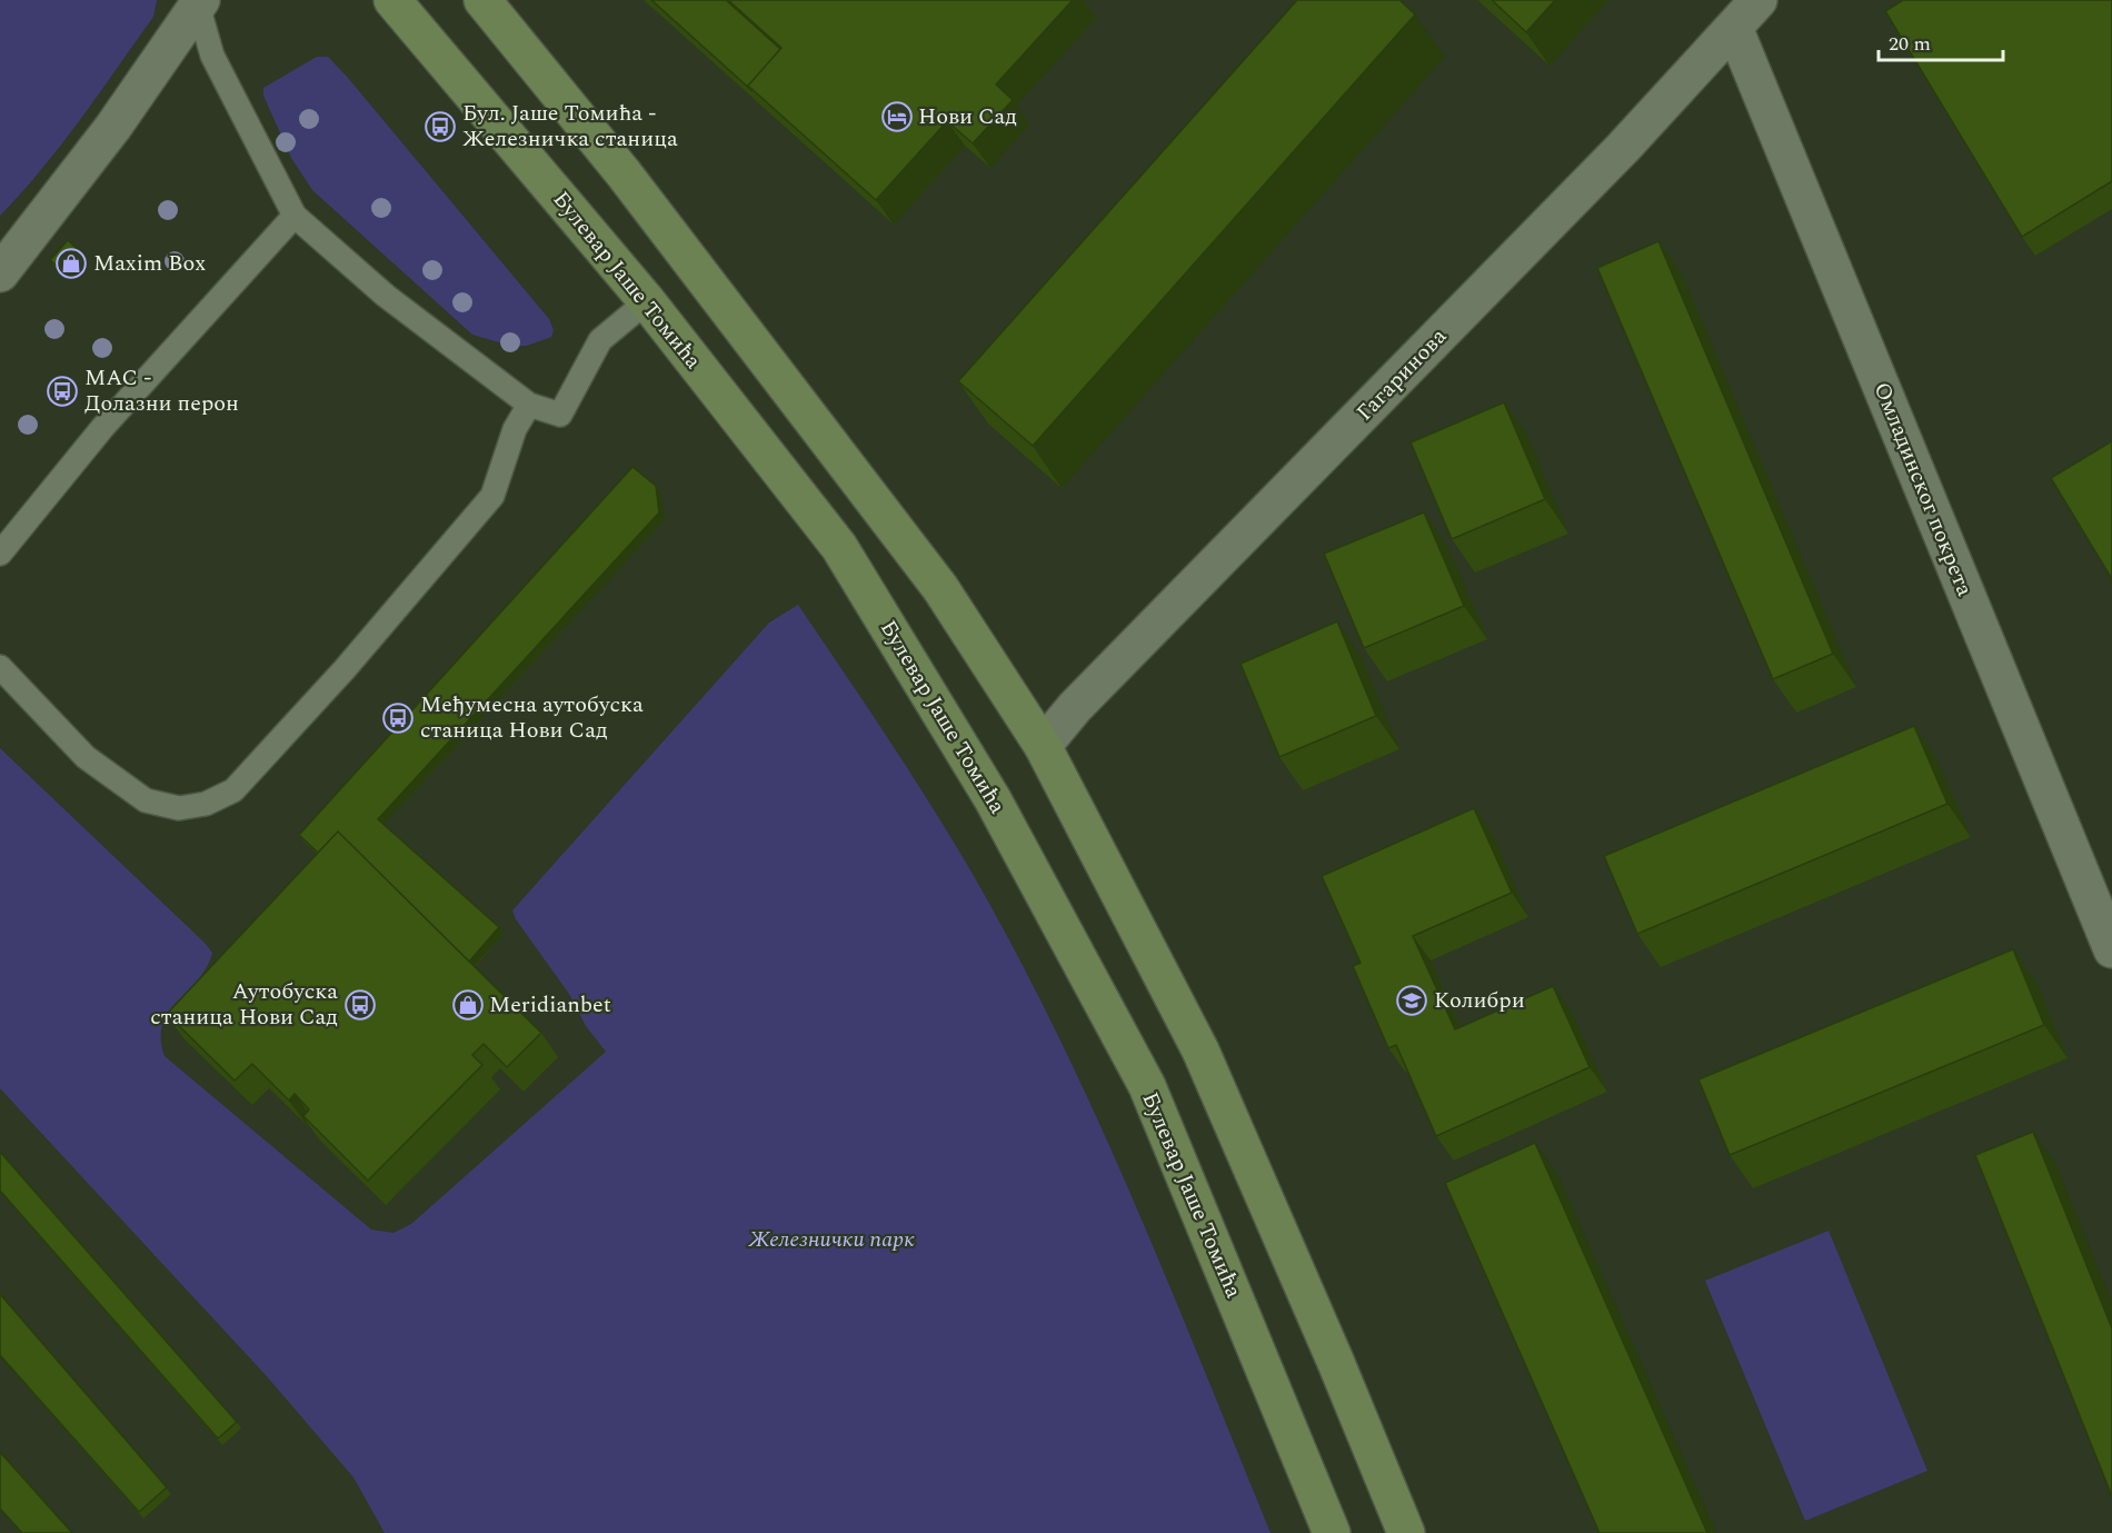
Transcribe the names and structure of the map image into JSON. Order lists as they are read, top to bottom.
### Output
{
  "streets": {
    "main road": ["Булевар Јаше Томића"],
    "street": ["Гагаринова", "Омладинског покрета"]
  },
  "crossings": [
    ["Гагаринова", "Омладинског покрета"]
  ],
  "parks": ["Железнички парк"],
  "places": {
    "hotel": ["Нови Сад"],
    "bus stop": [
      "Бул. Јаше Томића - Железничка станица",
      "МАС - Долазни перон",
      "Међумесна аутобуска станица Нови Сад",
      "Аутобуска станица Нови Сад"
    ],
    "shop": ["Maxim Box", "Meridianbet"],
    "school or university": ["Колибри"]
  },
  "scale_bar": "20 m"
}
